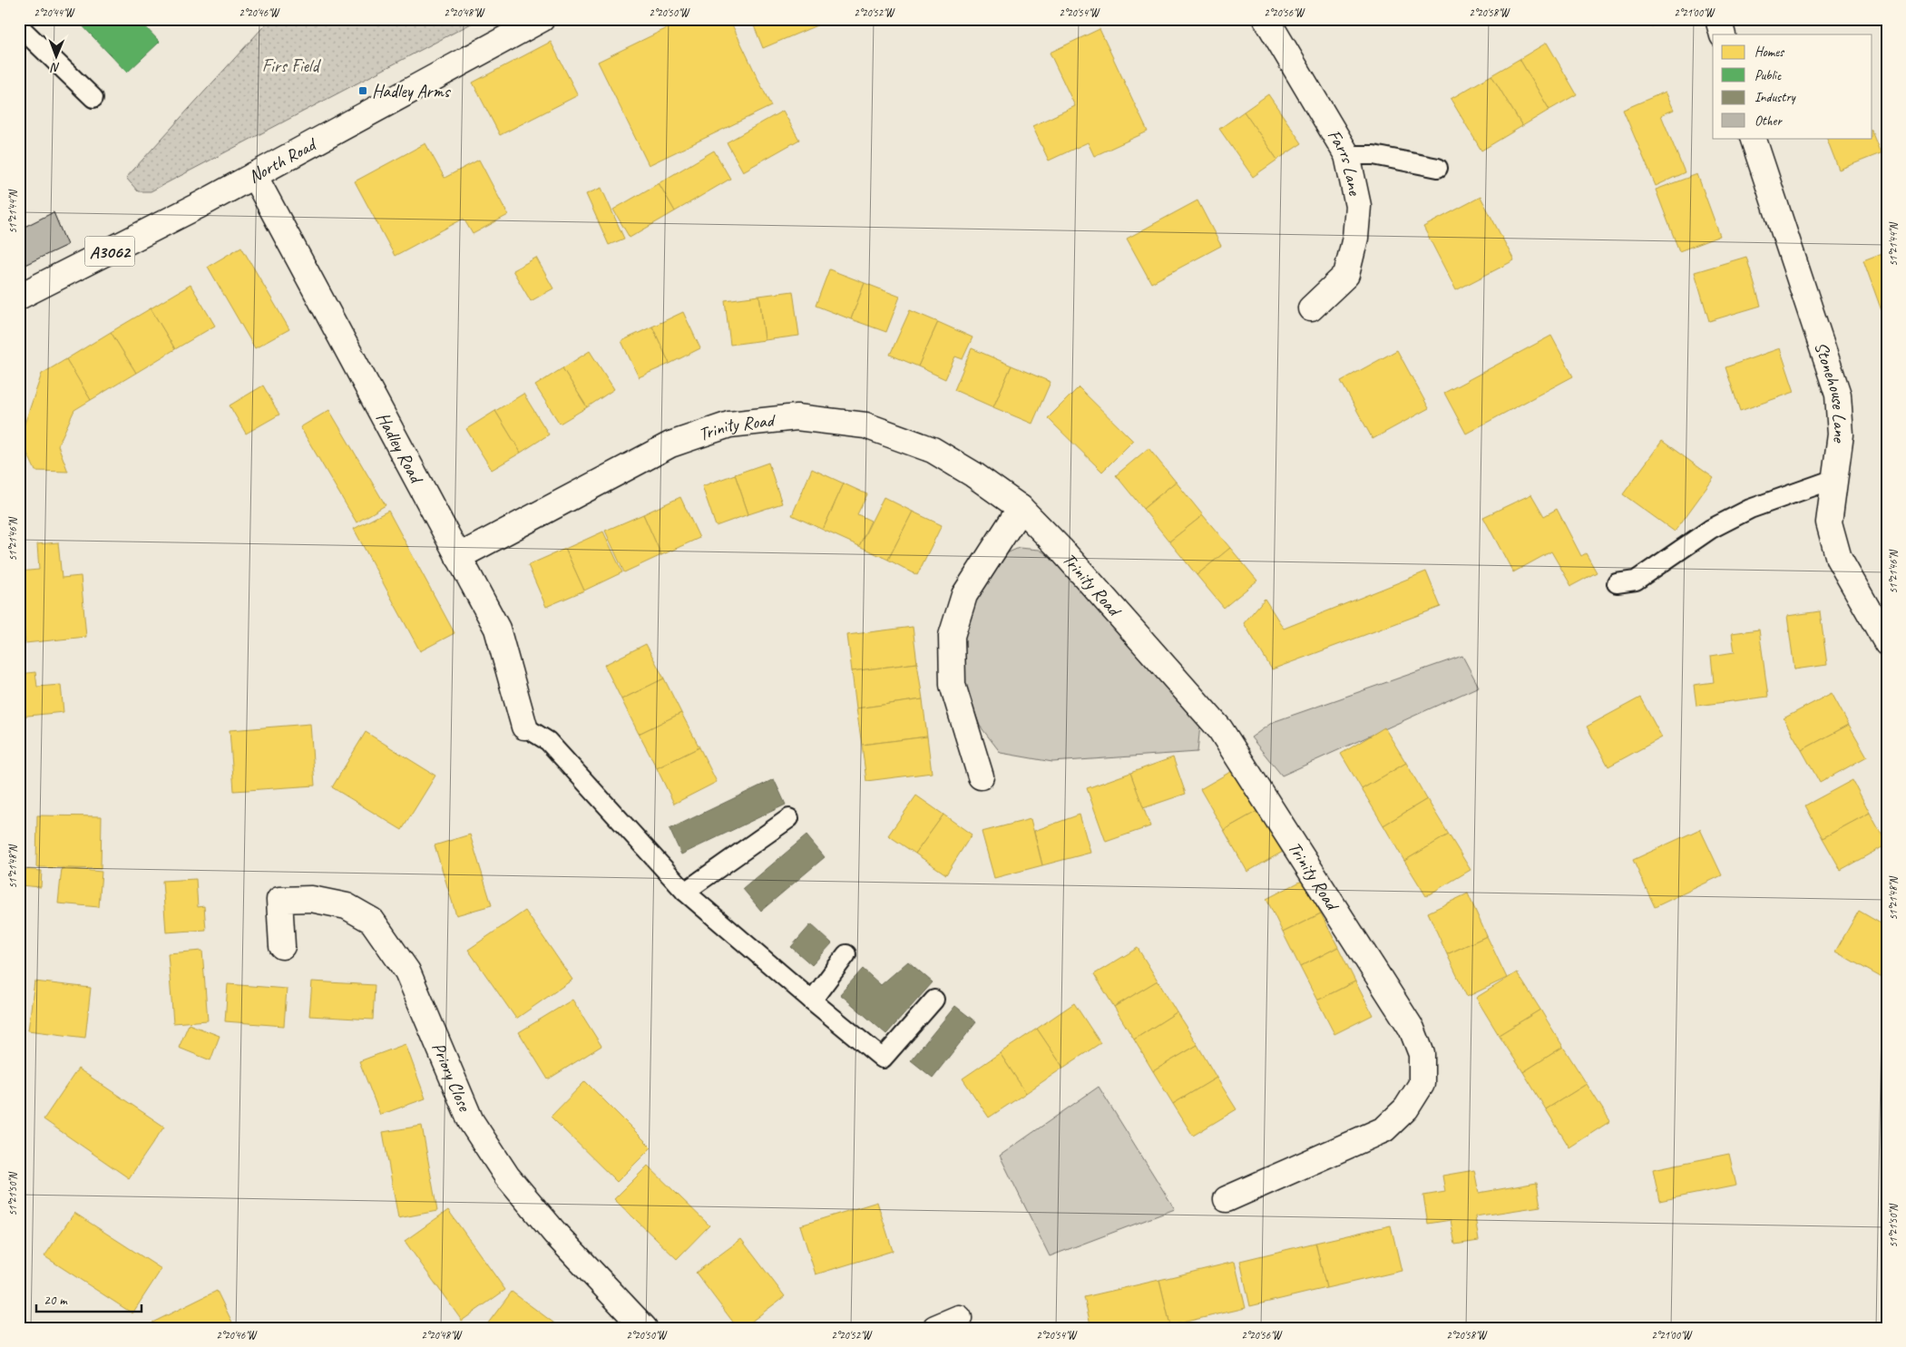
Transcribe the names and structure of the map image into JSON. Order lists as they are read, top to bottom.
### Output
{
  "streets": {
    "street": [
      "North Road",
      "Farrs Lane",
      "A3062",
      "Stonehouse Lane",
      "Trinity Road",
      "Hadley Road",
      "Priory Close"
    ]
  },
  "crossings": [
    ["North Road", "Hadley Road"],
    ["Trinity Road", "Hadley Road"]
  ],
  "parks": ["Firs Field"],
  "places": {
    "transit": ["Hadley Arms"]
  },
  "legend": [
    "Homes",
    "Public",
    "Industry",
    "Other"
  ],
  "scale_bar": "20 m",
  "north": "bottom",
  "coordinates": [
    "2°20'44\"W",
    "2°20'46\"W",
    "2°20'48\"W",
    "2°20'50\"W",
    "2°20'52\"W",
    "2°20'54\"W",
    "2°20'56\"W",
    "2°20'58\"W",
    "2°21'00\"W",
    "51°21'44\"N",
    "51°21'46\"N",
    "51°21'48\"N",
    "51°21'50\"N"
  ]
}
